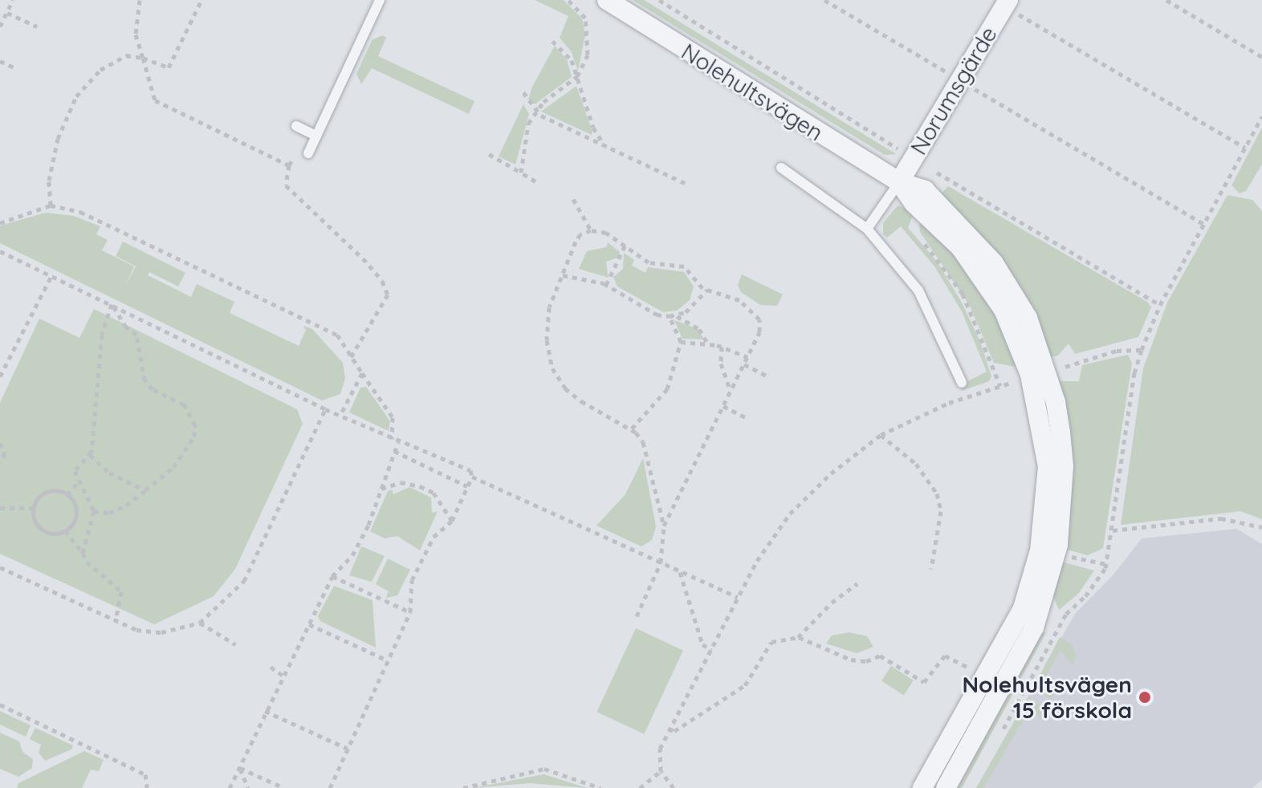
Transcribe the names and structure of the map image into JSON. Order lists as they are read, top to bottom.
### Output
{
  "streets": {
    "street": ["Norumsgärde", "Nolehultsvägen"]
  },
  "crossings": [
    ["Norumsgärde", "Nolehultsvägen"]
  ],
  "places": ["Nolehultsvägen 15 förskola"]
}
